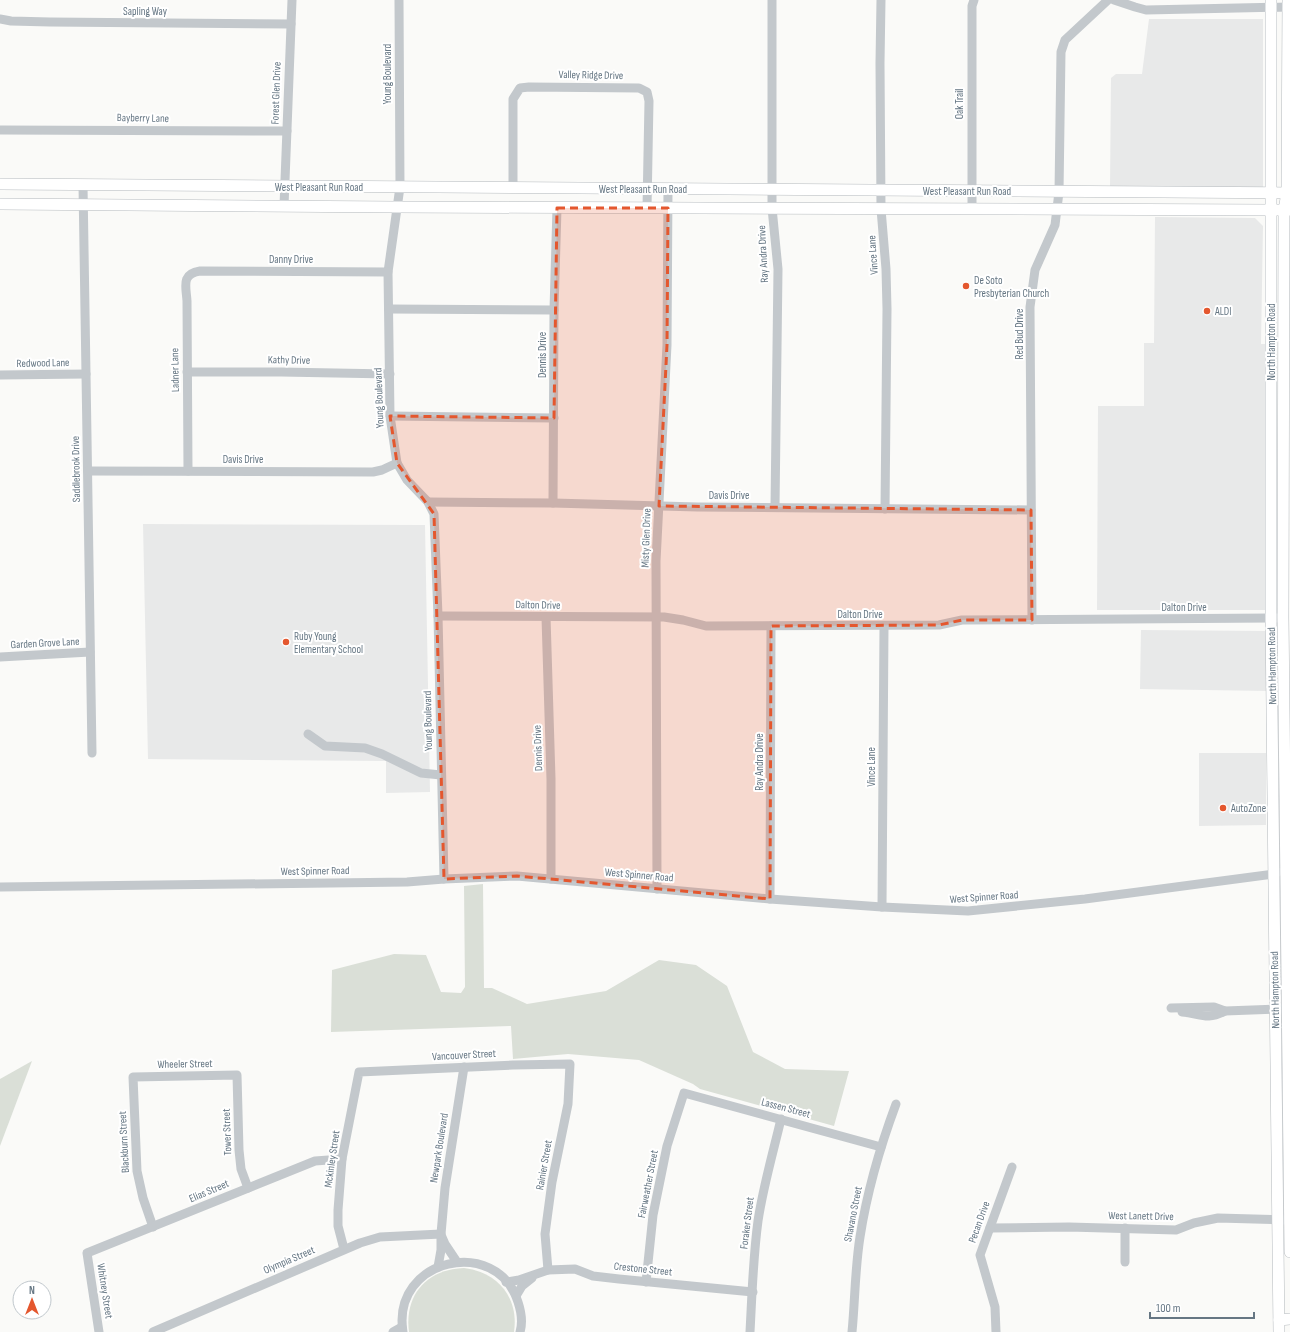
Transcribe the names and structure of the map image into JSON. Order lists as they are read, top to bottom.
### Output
{
  "streets": {
    "main road": ["West Pleasant Run Road", "North Hampton Road"],
    "street": [
      "Sapling Way",
      "Young Boulevard",
      "Valley Ridge Drive",
      "Forest Glen Drive",
      "Oak Trail",
      "Bayberry Lane",
      "Ray Andra Drive",
      "Vince Lane",
      "Danny Drive",
      "Red Bud Drive",
      "Dennis Drive",
      "Kathy Drive",
      "Redwood Lane",
      "Ladner Lane",
      "Davis Drive",
      "Saddlebrook Drive",
      "Misty Glen Drive",
      "Dalton Drive",
      "Garden Grove Lane",
      "West Spinner Road",
      "Vancouver Street",
      "Wheeler Street",
      "Lassen Street",
      "Tower Street",
      "Blackburn Street",
      "Newpark Boulevard",
      "Mckinley Street",
      "Rainier Street",
      "Fairweather Street",
      "Elias Street",
      "Shavano Street",
      "West Lanett Drive",
      "Pecan Drive",
      "Foraker Street",
      "Olympia Street",
      "Crestone Street",
      "Whitney Street"
    ]
  },
  "crossings": [
    ["Sapling Way", "Forest Glen Drive"],
    ["Young Boulevard", "West Pleasant Run Road"],
    ["Young Boulevard", "Danny Drive"],
    ["Young Boulevard", "Kathy Drive"],
    ["Young Boulevard", "Davis Drive"],
    ["Young Boulevard", "Dalton Drive"],
    ["Young Boulevard", "West Spinner Road"],
    ["Valley Ridge Drive", "West Pleasant Run Road"],
    ["Forest Glen Drive", "Bayberry Lane"],
    ["Forest Glen Drive", "West Pleasant Run Road"],
    ["Oak Trail", "West Pleasant Run Road"],
    ["West Pleasant Run Road", "Ray Andra Drive"],
    ["West Pleasant Run Road", "Vince Lane"],
    ["West Pleasant Run Road", "Red Bud Drive"],
    ["West Pleasant Run Road", "North Hampton Road"],
    ["West Pleasant Run Road", "Dennis Drive"],
    ["West Pleasant Run Road", "Saddlebrook Drive"],
    ["West Pleasant Run Road", "Misty Glen Drive"],
    ["Ray Andra Drive", "Davis Drive"],
    ["Ray Andra Drive", "Dalton Drive"],
    ["Ray Andra Drive", "West Spinner Road"],
    ["Vince Lane", "Davis Drive"],
    ["Vince Lane", "Dalton Drive"],
    ["Vince Lane", "West Spinner Road"],
    ["Danny Drive", "Ladner Lane"],
    ["Red Bud Drive", "Davis Drive"],
    ["Red Bud Drive", "Dalton Drive"],
    ["North Hampton Road", "Dalton Drive"],
    ["North Hampton Road", "West Spinner Road"],
    ["North Hampton Road", "West Lanett Drive"],
    ["Dennis Drive", "Davis Drive"],
    ["Dennis Drive", "Dalton Drive"],
    ["Dennis Drive", "West Spinner Road"],
    ["Kathy Drive", "Ladner Lane"],
    ["Redwood Lane", "Saddlebrook Drive"],
    ["Ladner Lane", "Davis Drive"],
    ["Davis Drive", "Saddlebrook Drive"],
    ["Davis Drive", "Misty Glen Drive"],
    ["Saddlebrook Drive", "Garden Grove Lane"],
    ["Misty Glen Drive", "Dalton Drive"],
    ["Misty Glen Drive", "West Spinner Road"],
    ["Vancouver Street", "Newpark Boulevard"],
    ["Vancouver Street", "Mckinley Street"],
    ["Vancouver Street", "Rainier Street"],
    ["Wheeler Street", "Tower Street"],
    ["Wheeler Street", "Blackburn Street"],
    ["Lassen Street", "Fairweather Street"],
    ["Lassen Street", "Shavano Street"],
    ["Lassen Street", "Foraker Street"],
    ["Tower Street", "Elias Street"],
    ["Blackburn Street", "Elias Street"],
    ["Newpark Boulevard", "Olympia Street"],
    ["Mckinley Street", "Elias Street"],
    ["Mckinley Street", "Olympia Street"],
    ["Rainier Street", "Crestone Street"],
    ["Fairweather Street", "Crestone Street"],
    ["Elias Street", "Whitney Street"],
    ["West Lanett Drive", "Pecan Drive"],
    ["Foraker Street", "Crestone Street"]
  ],
  "places": [
    "De Soto Presbyterian Church",
    "ALDI",
    "Ruby Young Elementary School",
    "AutoZone"
  ],
  "scale_bar": "100 m",
  "north": "top"
}
